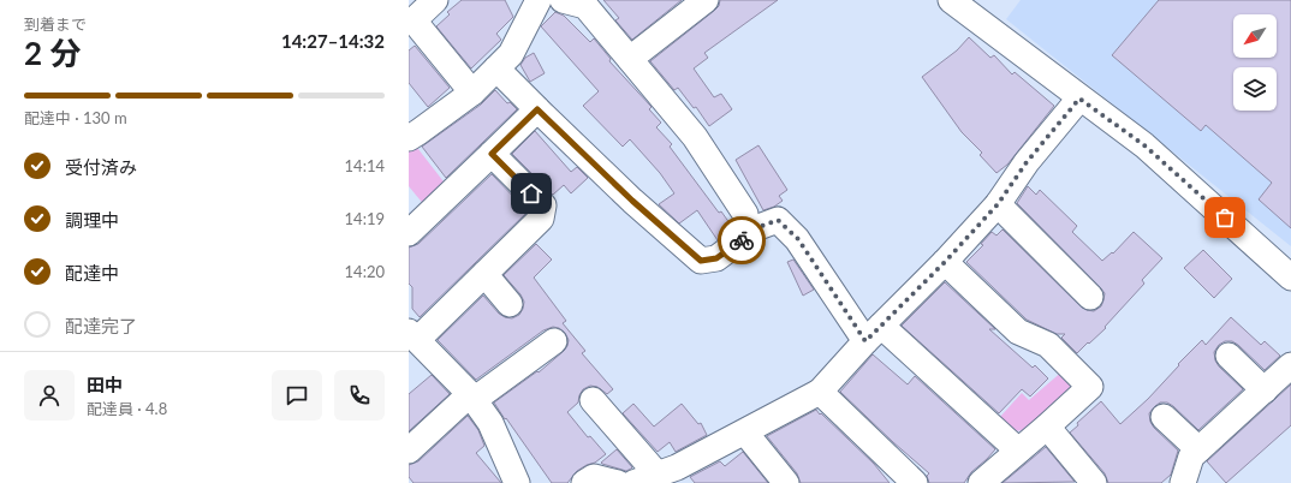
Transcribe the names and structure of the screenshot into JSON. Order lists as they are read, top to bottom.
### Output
{
  "north": "bottom left",
  "page": {
    "heading": ["2 分", "到着まで", "14:27–14:32"],
    "panel": ["田中", "配達員 · 4.8"],
    "bar": "配達中 · 130 m",
    "list": [
      ["受付済み", "14:14"],
      ["調理中", "14:19"],
      ["配達中", "14:20"],
      "配達完了"
    ]
  }
}
